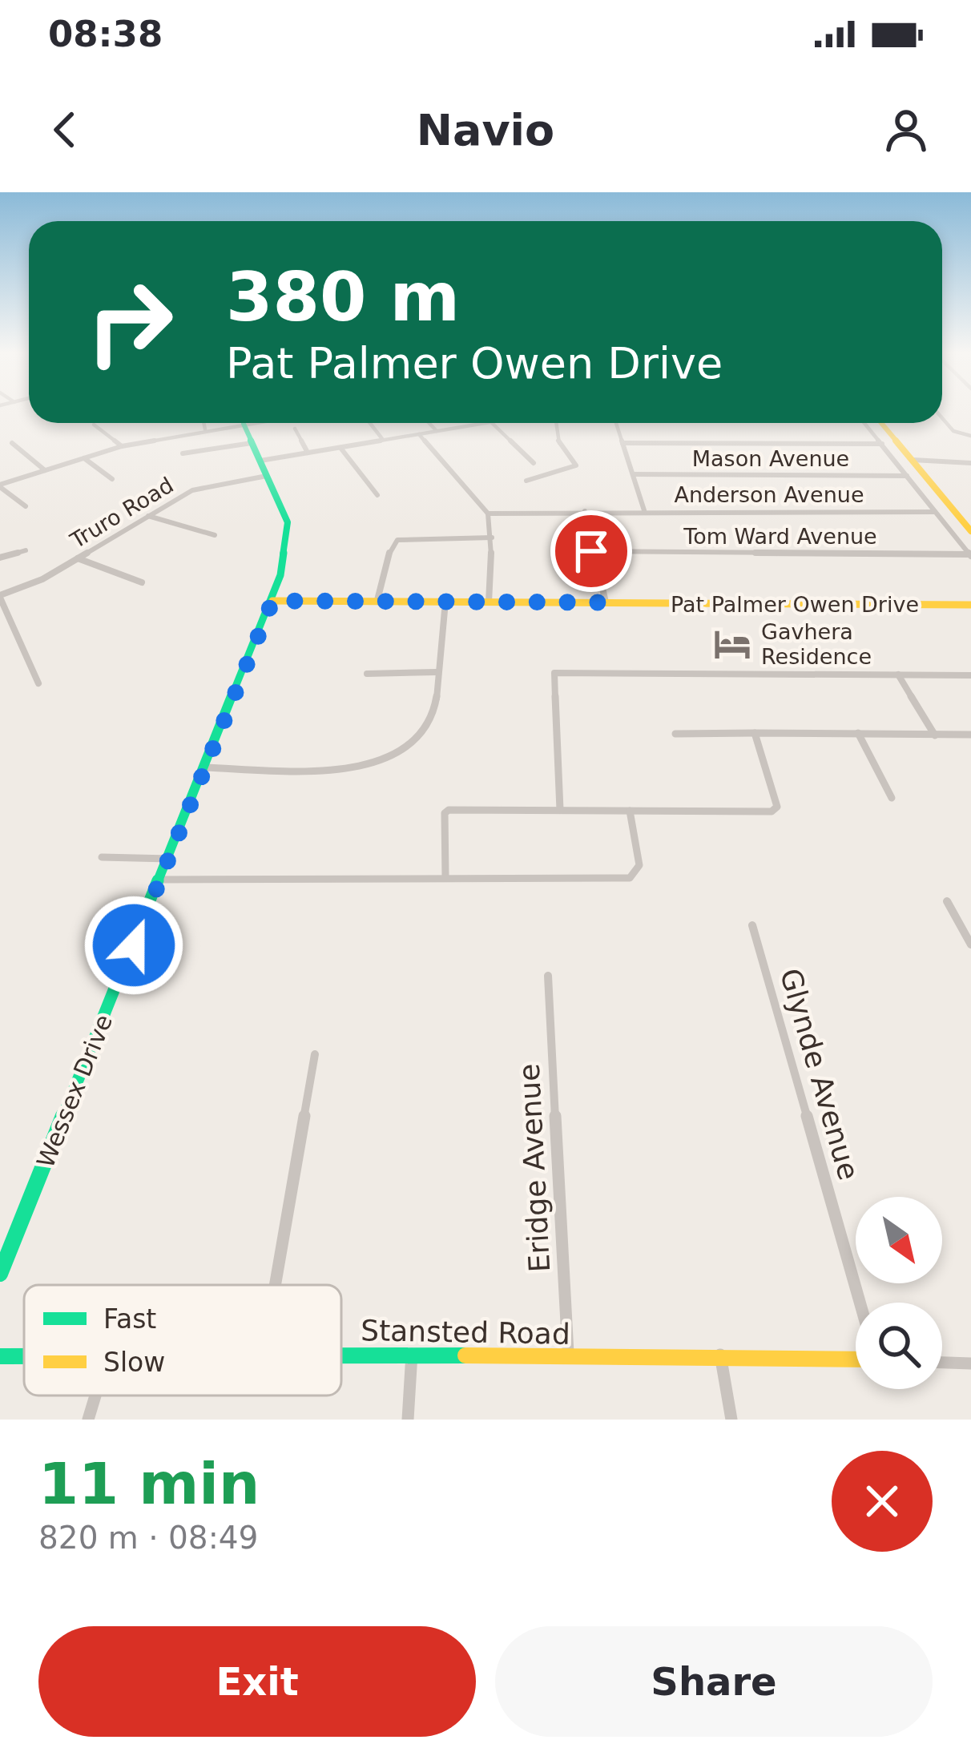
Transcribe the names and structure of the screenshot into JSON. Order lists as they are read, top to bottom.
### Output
{
  "streets": {
    "street": [
      "Mason Avenue",
      "Anderson Avenue",
      "Truro Road",
      "Tom Ward Avenue",
      "Pat Palmer Owen Drive",
      "Glynde Avenue",
      "Wessex Drive",
      "Eridge Avenue",
      "Stansted Road"
    ]
  },
  "crossings": [
    ["Truro Road", "Wessex Drive"],
    ["Pat Palmer Owen Drive", "Wessex Drive"],
    ["Eridge Avenue", "Stansted Road"]
  ],
  "places": {
    "hotel": ["Gavhera Residence"]
  },
  "legend": ["Fast", "Slow"],
  "north": "bottom right",
  "page": {
    "status": "08:38",
    "header": "Navio",
    "turn": ["380 m", "Pat Palmer Owen Drive"],
    "heading": ["11 min", "820 m · 08:49"],
    "buttons": ["Exit", "Share"]
  }
}
